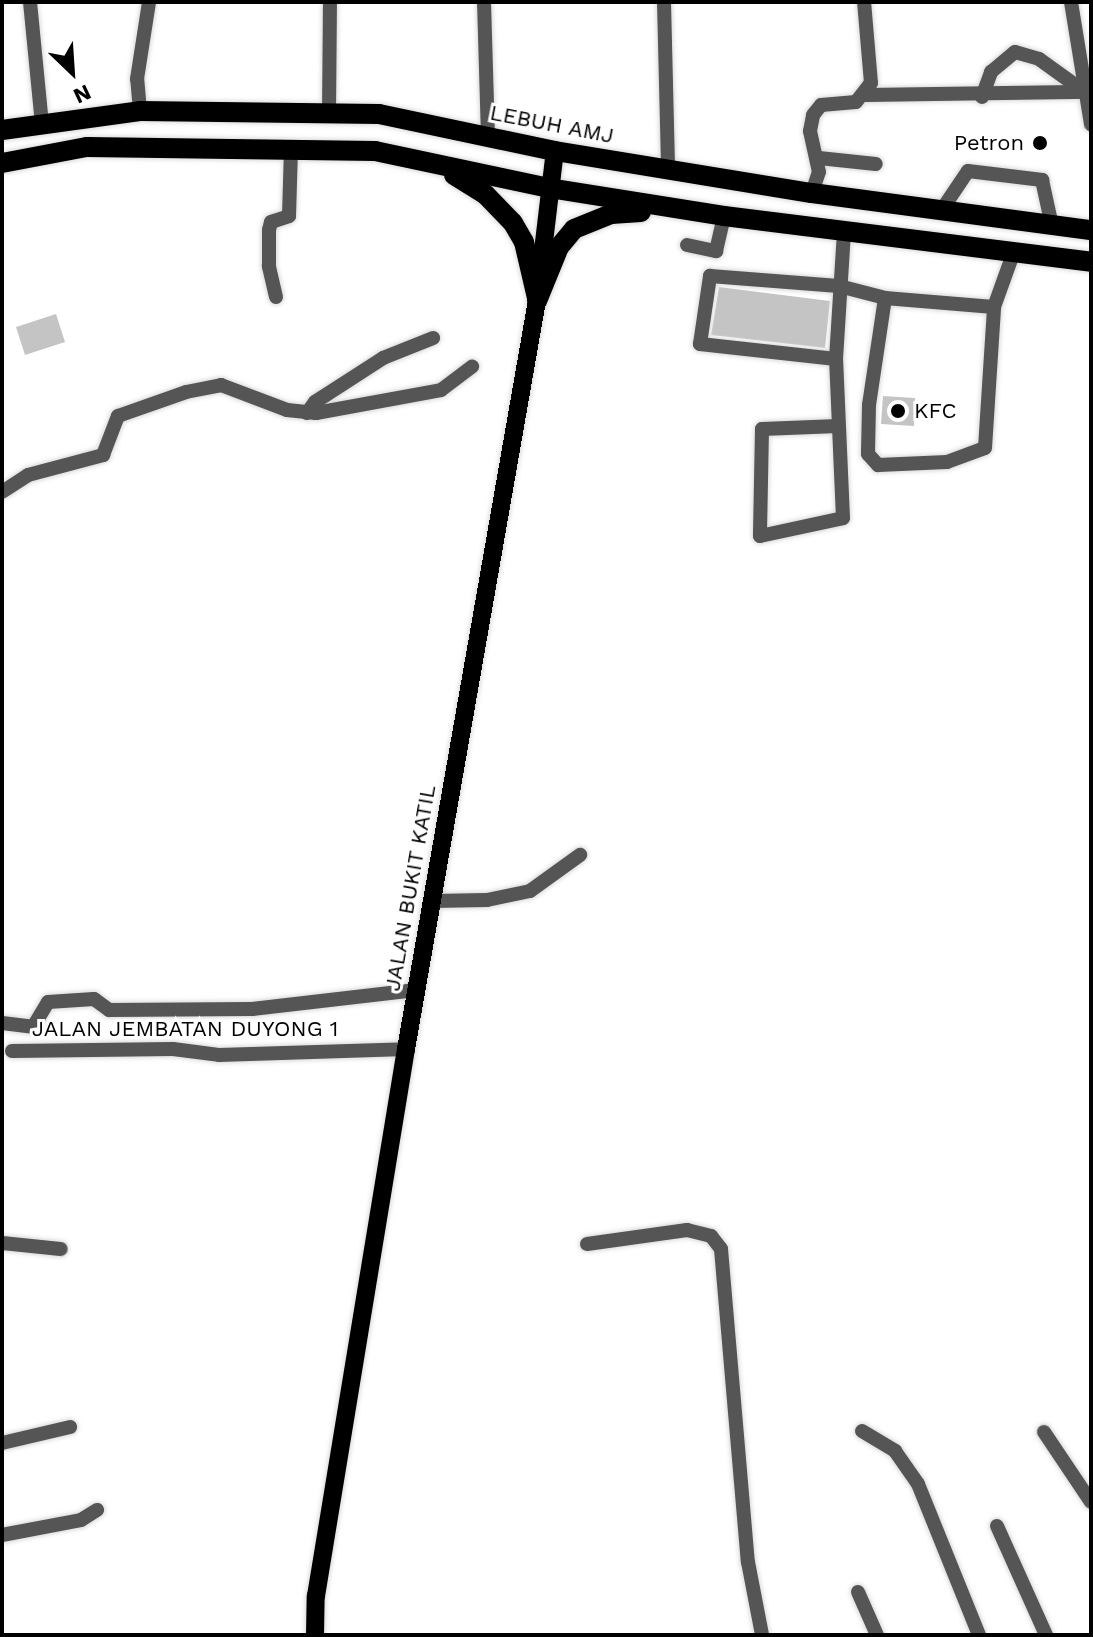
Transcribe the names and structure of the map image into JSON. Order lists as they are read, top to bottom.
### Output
{
  "streets": {
    "highway": ["LEBUH AMJ"],
    "main road": ["JALAN BUKIT KATIL"],
    "street": ["JALAN JEMBATAN DUYONG 1"]
  },
  "crossings": [
    ["LEBUH AMJ", "JALAN BUKIT KATIL"],
    ["JALAN BUKIT KATIL", "JALAN JEMBATAN DUYONG 1"]
  ],
  "places": ["Petron", "KFC"],
  "north": "bottom right"
}
